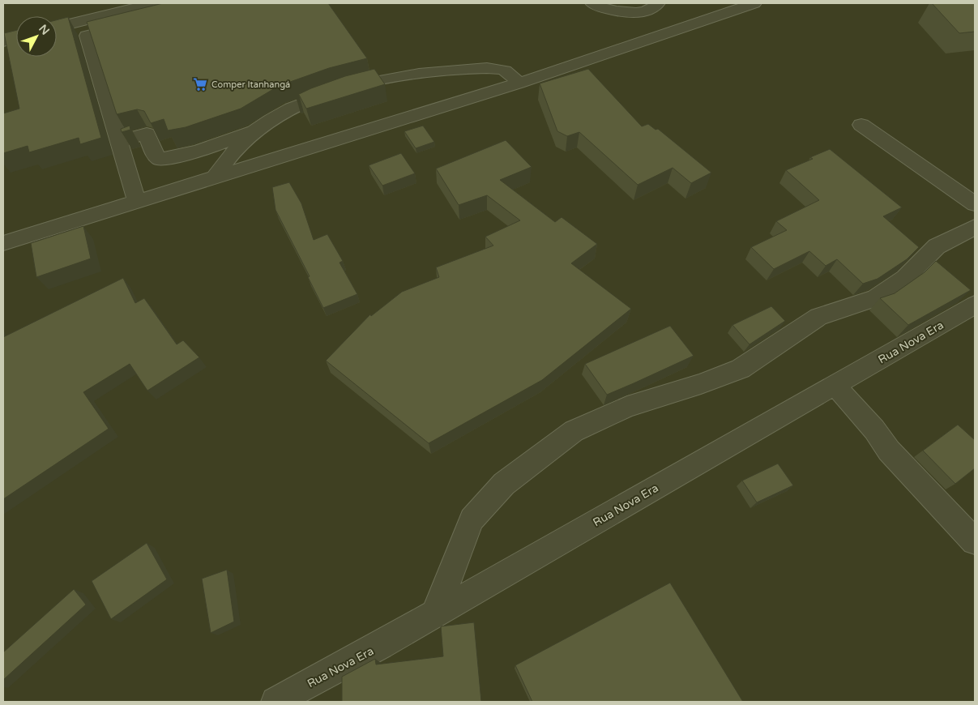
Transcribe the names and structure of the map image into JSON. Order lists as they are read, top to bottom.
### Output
{
  "streets": {
    "street": ["Rua Nova Era"]
  },
  "places": {
    "supermarket": ["Comper Itanhangá"]
  },
  "north": "top right"
}
